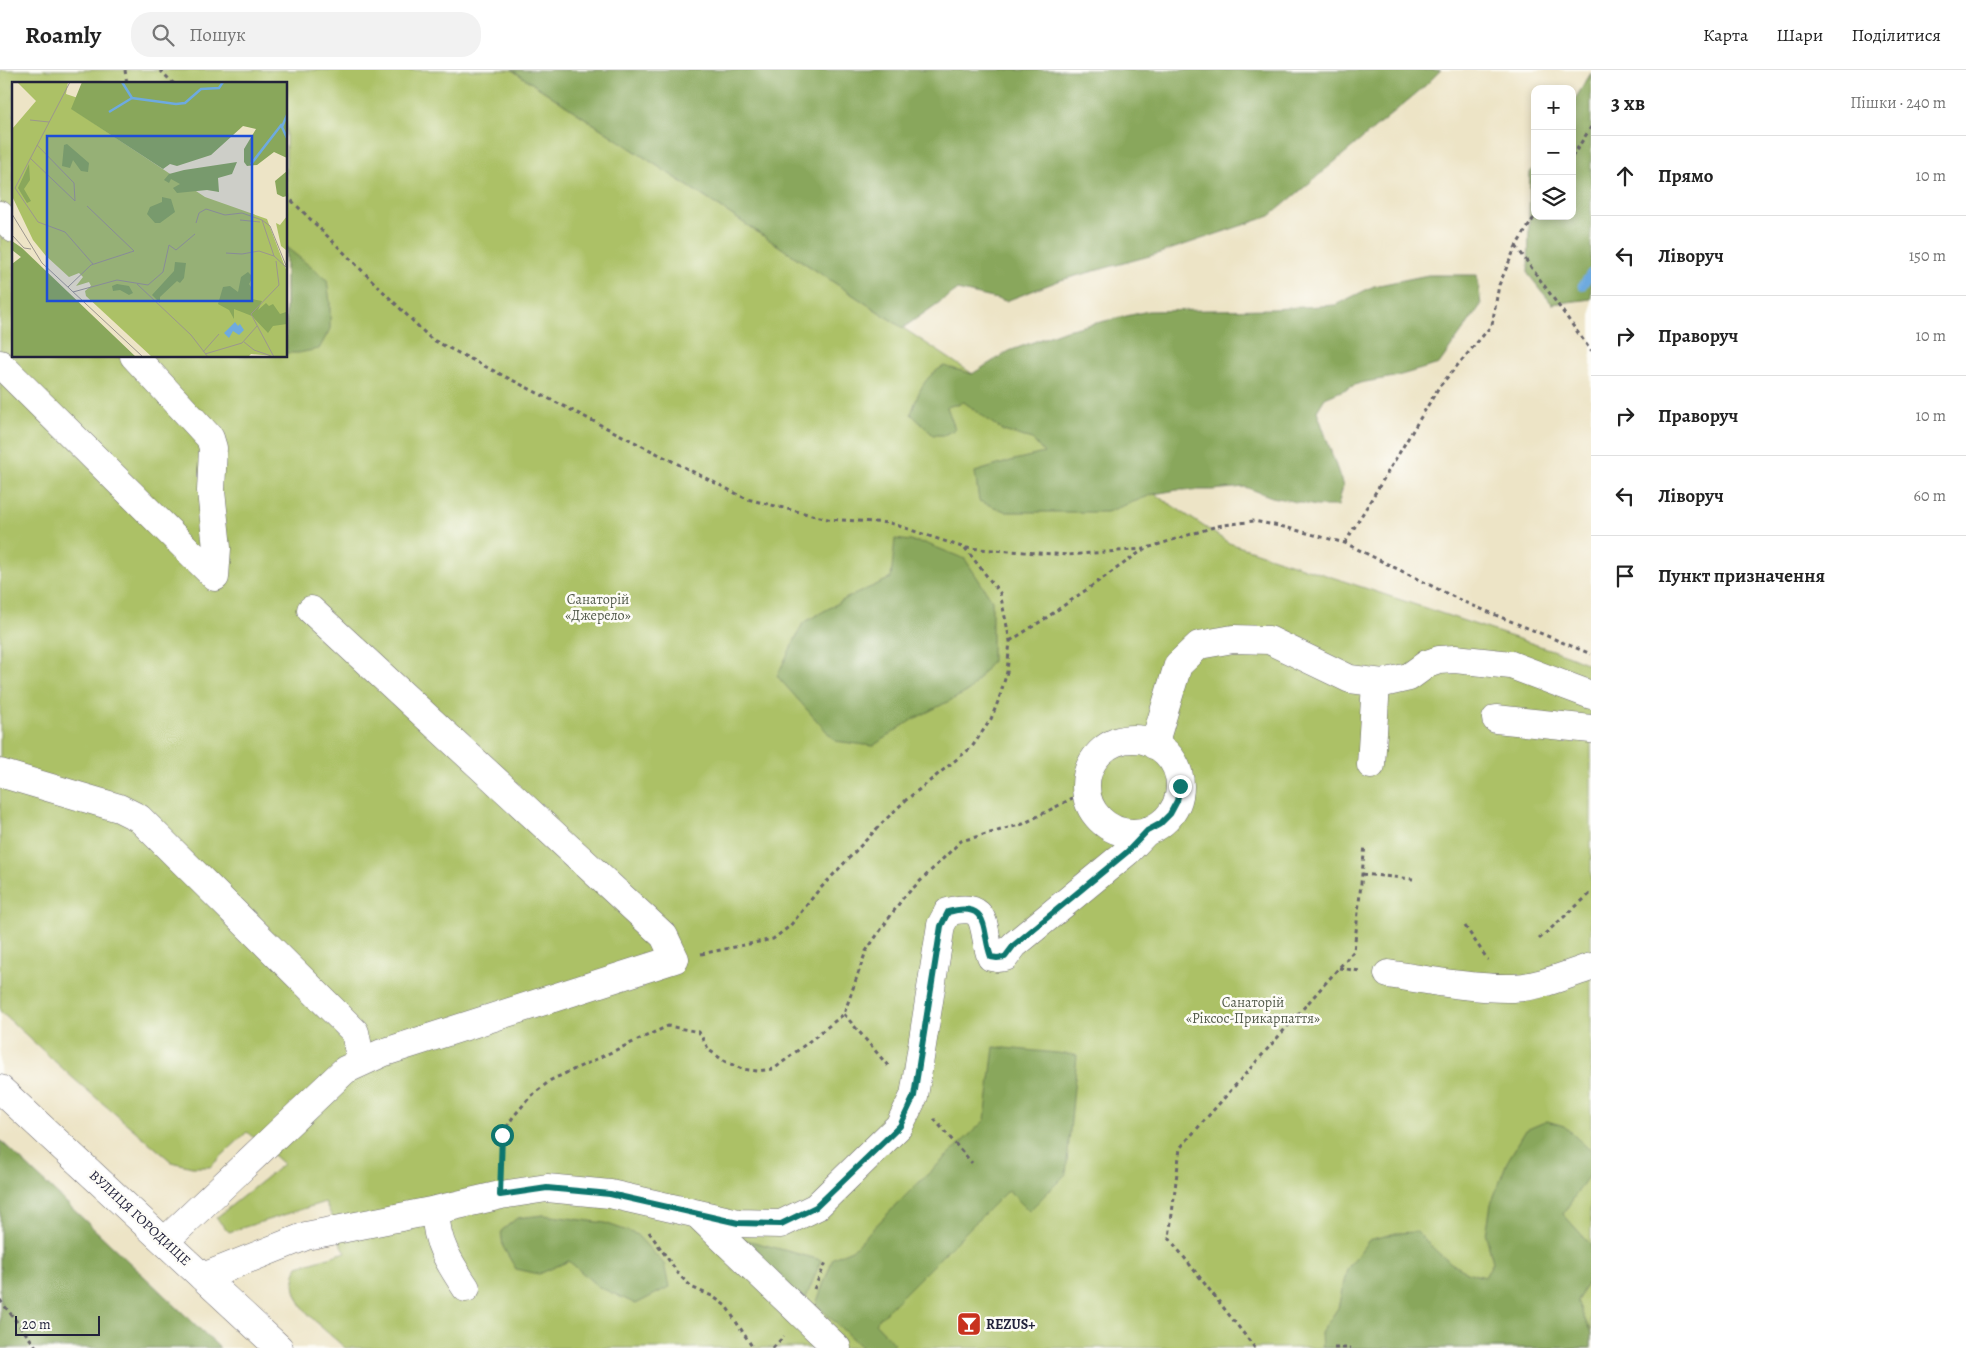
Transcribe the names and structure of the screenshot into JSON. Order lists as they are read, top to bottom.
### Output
{
  "streets": {
    "street": ["ВУЛИЦЯ ГОРОДИЩЕ"]
  },
  "parks": ["Санаторій «Джерело»", "Санаторій «Ріксос-Прикарпаття»"],
  "places": {
    "bar": ["REZUS+"]
  },
  "scale_bar": "20 m",
  "page": {
    "header": "Roamly",
    "search": "Пошук",
    "nav": ["Карта", "Шари", "Поділитися"],
    "heading": ["3 хв", "Пішки · 240 m"],
    "map_buttons": ["+", "−"],
    "list": [
      ["Прямо", "10 m"],
      ["Ліворуч", "150 m"],
      ["Праворуч", "10 m"],
      ["Праворуч", "10 m"],
      ["Ліворуч", "60 m"],
      "Пункт призначення"
    ],
    "scale": "20 m"
  }
}
